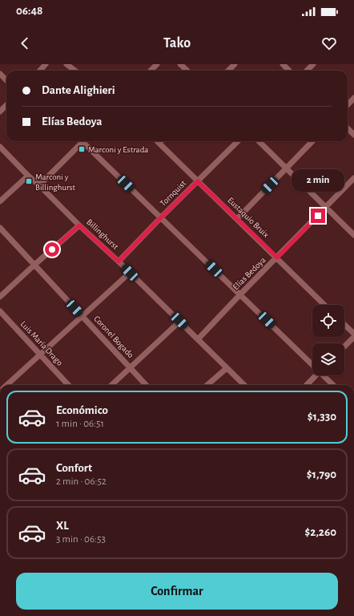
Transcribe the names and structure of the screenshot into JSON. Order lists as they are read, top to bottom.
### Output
{
  "streets": {
    "street": [
      "Tornquist",
      "Eustaquio Bruix",
      "Billinghurst",
      "Elías Bedoya",
      "Coronel Bogado",
      "Luis María Drago"
    ]
  },
  "crossings": [
    ["Tornquist", "Eustaquio Bruix"],
    ["Tornquist", "Billinghurst"],
    ["Eustaquio Bruix", "Elías Bedoya"],
    ["Billinghurst", "Elías Bedoya"]
  ],
  "places": {
    "transit": ["Marconi y Estrada", "Marconi y Billinghurst"]
  },
  "page": {
    "status": "06:48",
    "header": "Tako",
    "banner": ["Dante Alighieri", "Elías Bedoya"],
    "bubble": "2 min",
    "list": [
      {
        "name": "Económico",
        "note": "1 min · 06:51",
        "value": "$1,330"
      },
      {
        "name": "Confort",
        "note": "2 min · 06:52",
        "value": "$1,790"
      },
      {
        "name": "XL",
        "note": "3 min · 06:53",
        "value": "$2,260"
      }
    ],
    "buttons": "Confirmar"
  }
}
